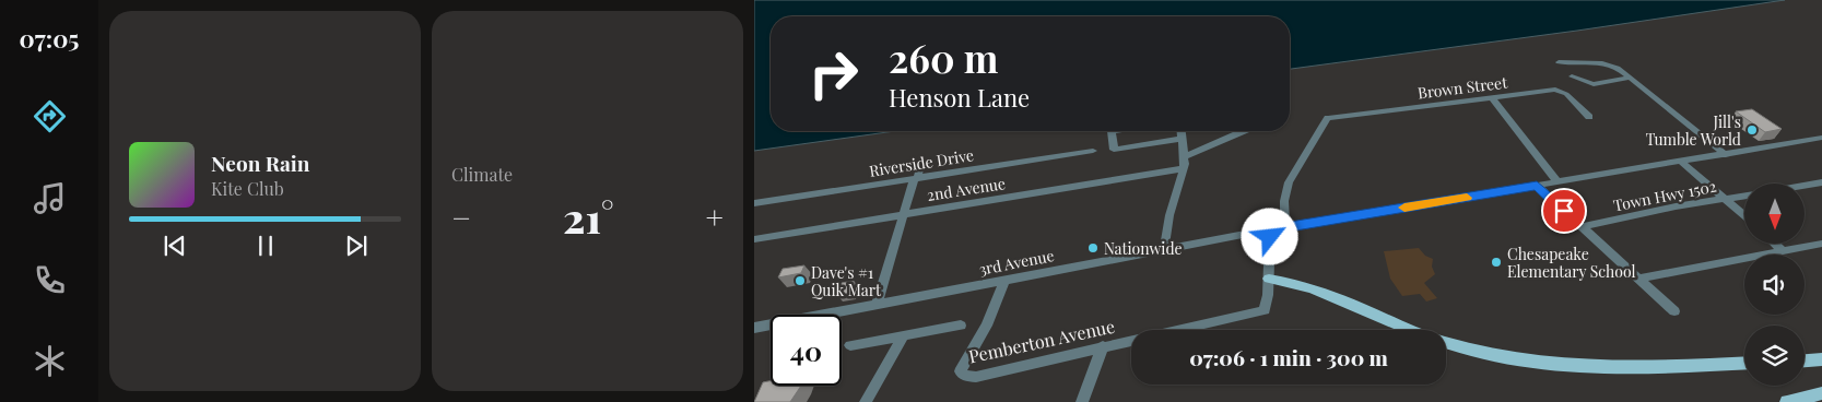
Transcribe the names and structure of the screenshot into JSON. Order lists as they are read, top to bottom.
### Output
{
  "streets": {
    "street": [
      "Brown Street",
      "Riverside Drive",
      "2nd Avenue",
      "Town Hwy 1502",
      "3rd Avenue",
      "Pemberton Avenue"
    ]
  },
  "crossings": [
    ["Brown Street", "3rd Avenue"],
    ["3rd Avenue", "Pemberton Avenue"]
  ],
  "places": [
    "Jill's Tumble World",
    "Nationwide",
    "Chesapeake Elementary School",
    "Dave's #1 Quik Mart"
  ],
  "north": "bottom",
  "page": {
    "tabs": "07:05",
    "tile": "Climate",
    "turn": ["260 m", "Henson Lane"],
    "song": ["Neon Rain", "Kite Club"],
    "heat": ["−", "21°", "+"],
    "limit": "40",
    "trip": "07:06 · 1 min · 300 m"
  }
}
